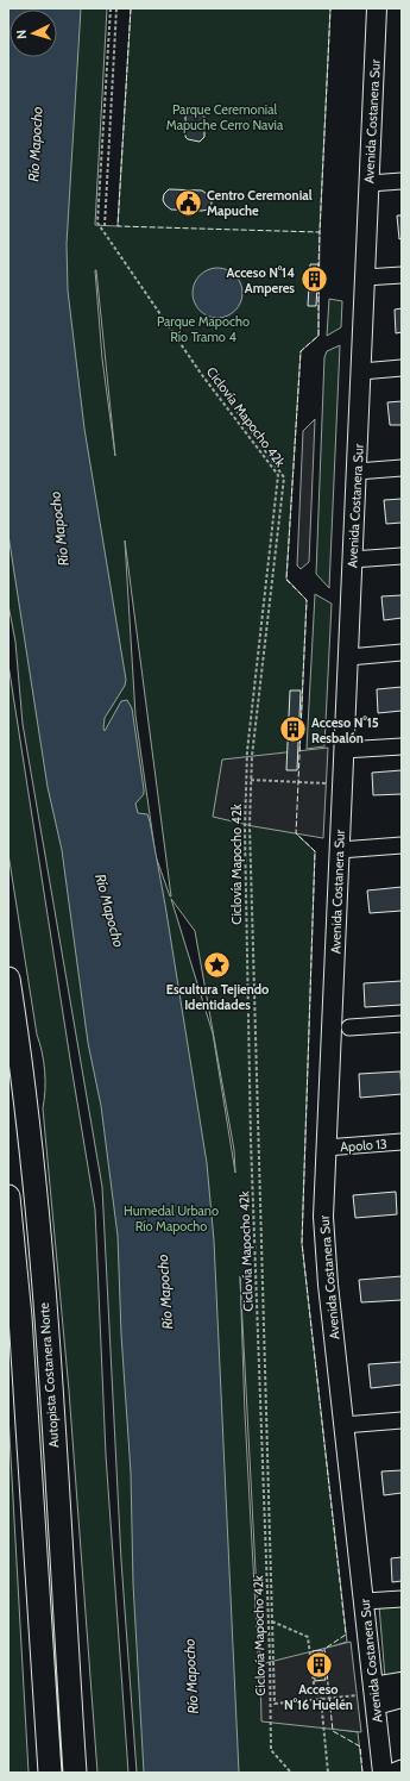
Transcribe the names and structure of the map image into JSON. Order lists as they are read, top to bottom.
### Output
{
  "streets": {
    "highway": ["Autopista Costanera Norte"],
    "main road": ["Avenida Costanera Sur"],
    "street": ["Apolo 13"],
    "path": ["Ciclovía Mapocho 42k"]
  },
  "crossings": [
    ["Avenida Costanera Sur", "Apolo 13"]
  ],
  "water": ["Río Mapocho"],
  "parks": ["Parque Ceremonial Mapuche Cerro Navia", "Parque Mapocho Río Tramo 4", "Humedal Urbano Río Mapocho"],
  "places": {
    "public building": ["Centro Ceremonial Mapuche"],
    "building": ["Acceso N°14 Amperes", "Acceso N°15 Resbalón", "Acceso N°16 Huelén"],
    "place": ["Escultura Tejiendo Identidades"]
  },
  "north": "left"
}
